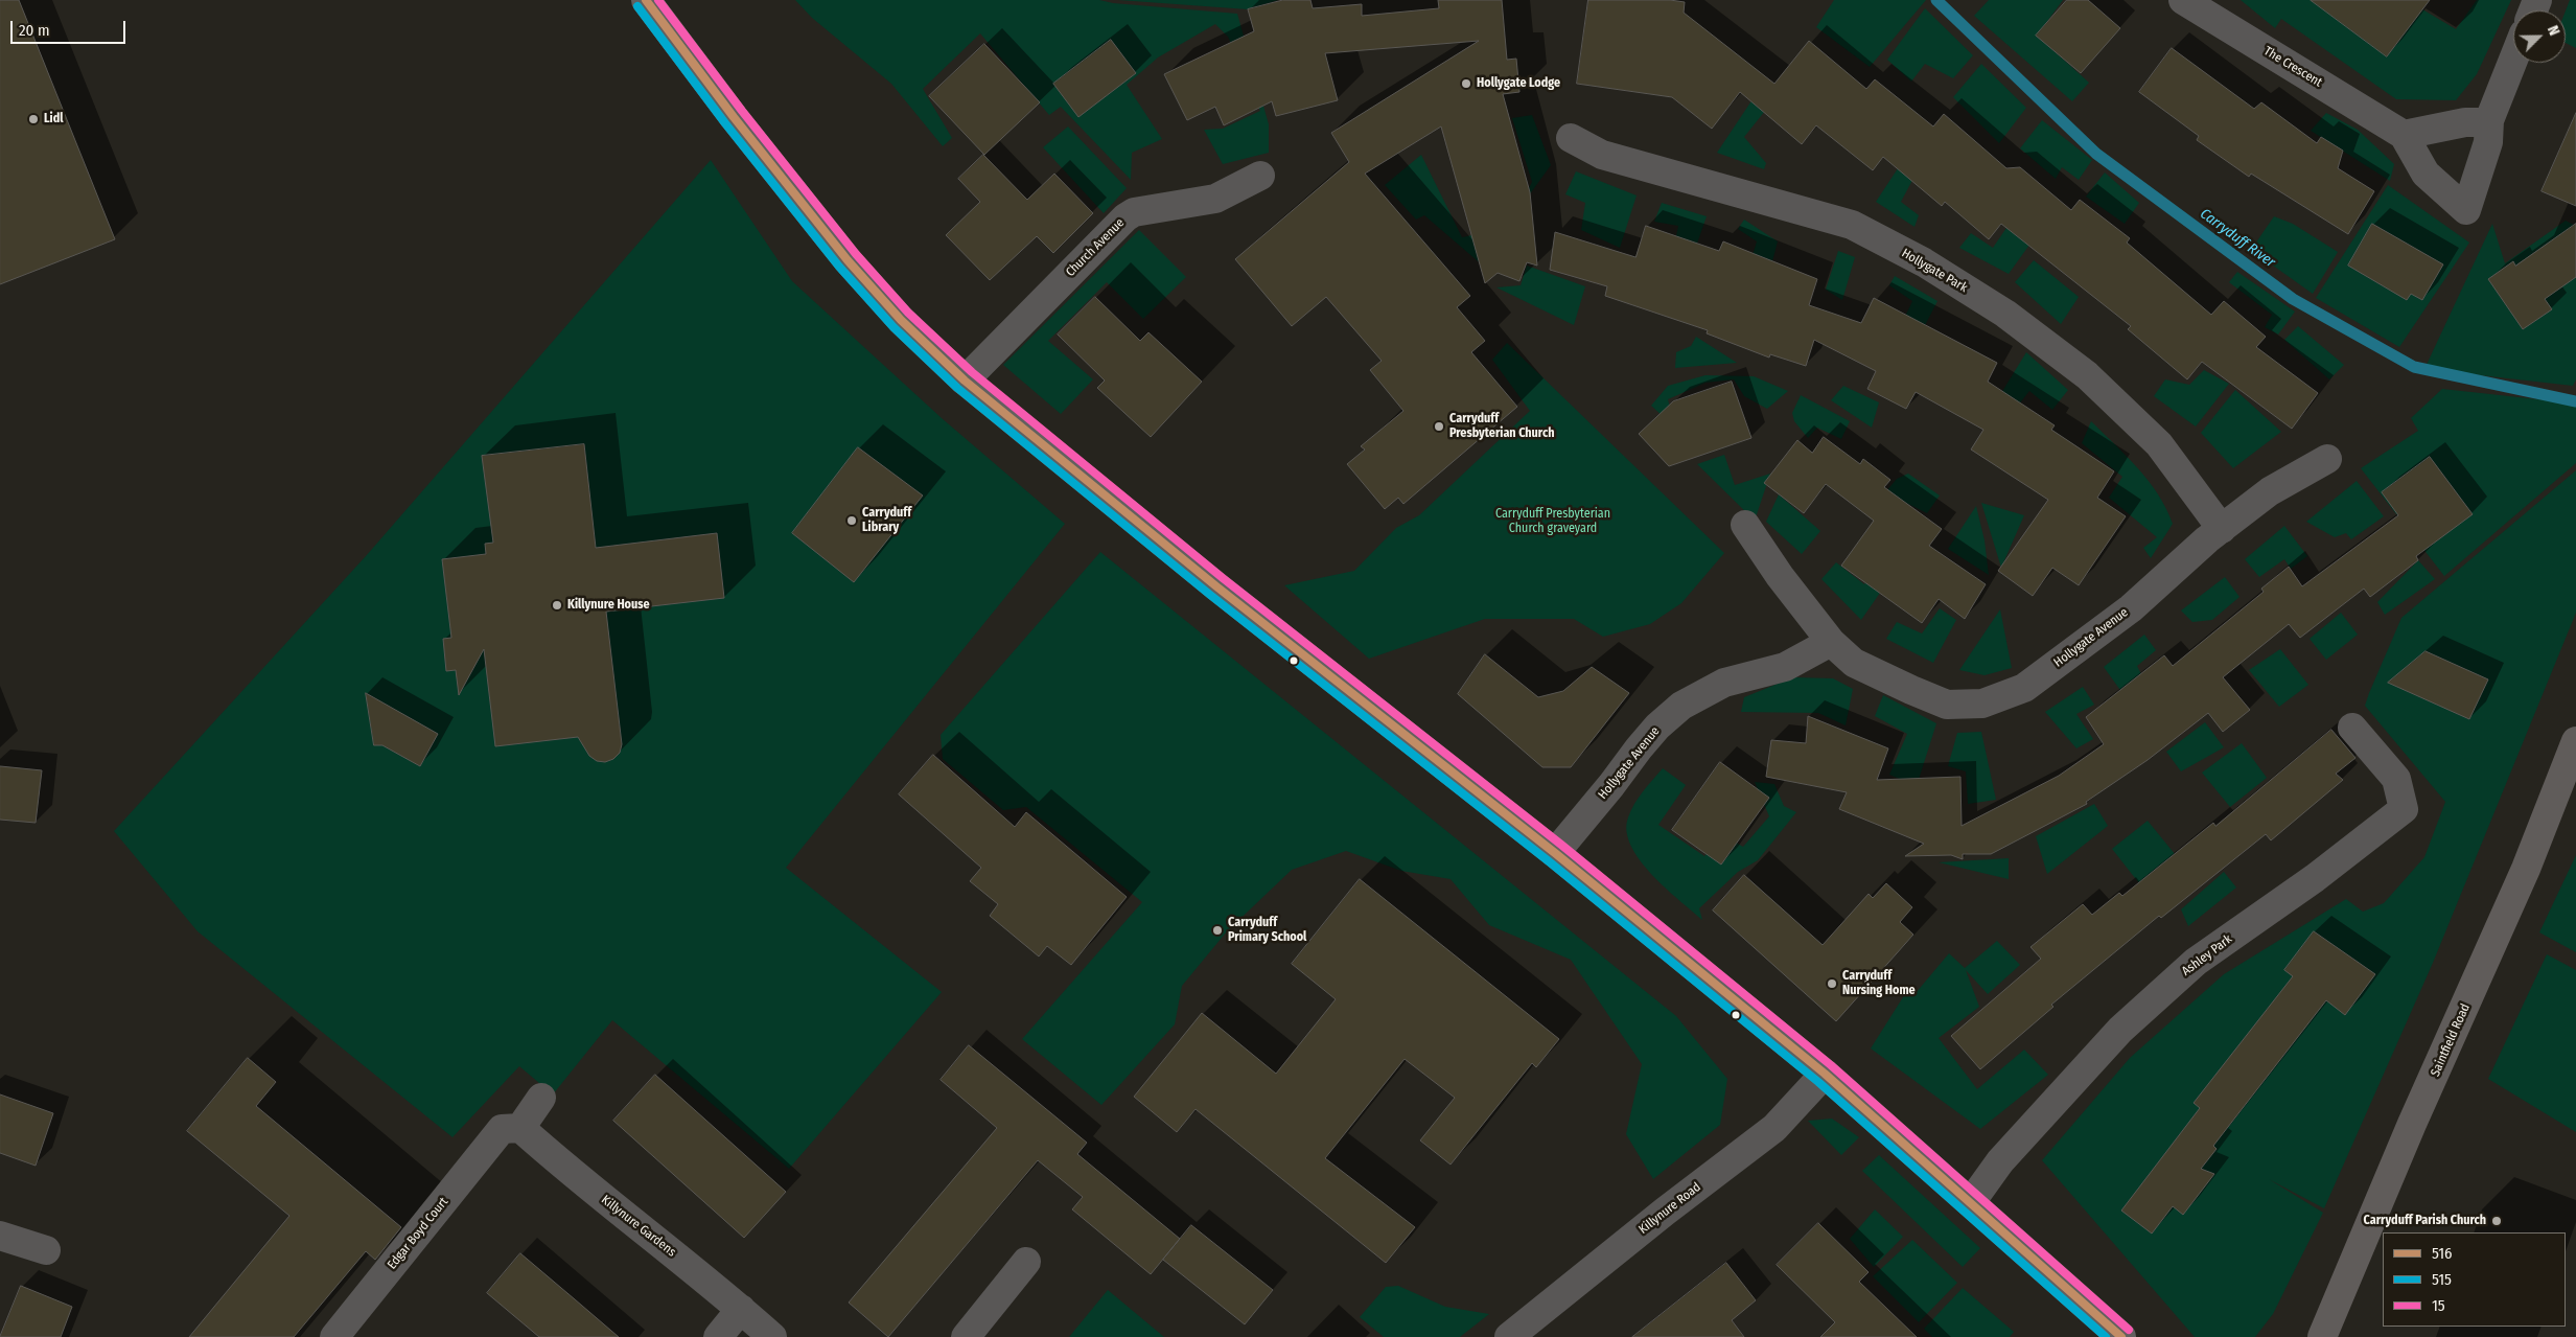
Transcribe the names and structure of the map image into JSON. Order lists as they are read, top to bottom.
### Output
{
  "streets": {
    "highway": ["Saintfield Road"],
    "street": [
      "The Crescent",
      "Church Avenue",
      "Hollygate Park",
      "Hollygate Avenue",
      "Ashley Park",
      "Killynure Road",
      "Killynure Gardens",
      "Edgar Boyd Court"
    ]
  },
  "crossings": [
    ["Hollygate Park", "Hollygate Avenue"],
    ["Killynure Gardens", "Edgar Boyd Court"]
  ],
  "water": ["Carryduff River"],
  "parks": ["Carryduff Presbyterian Church graveyard"],
  "places": [
    "Hollygate Lodge",
    "Lidl",
    "Carryduff Presbyterian Church",
    "Carryduff Library",
    "Killynure House",
    "Carryduff Primary School",
    "Carryduff Nursing Home",
    "Carryduff Parish Church"
  ],
  "lines": ["transit line 516", "transit line 15", "transit line 515"],
  "legend": ["516", "515", "15"],
  "scale_bar": "20 m",
  "north": "top right"
}
